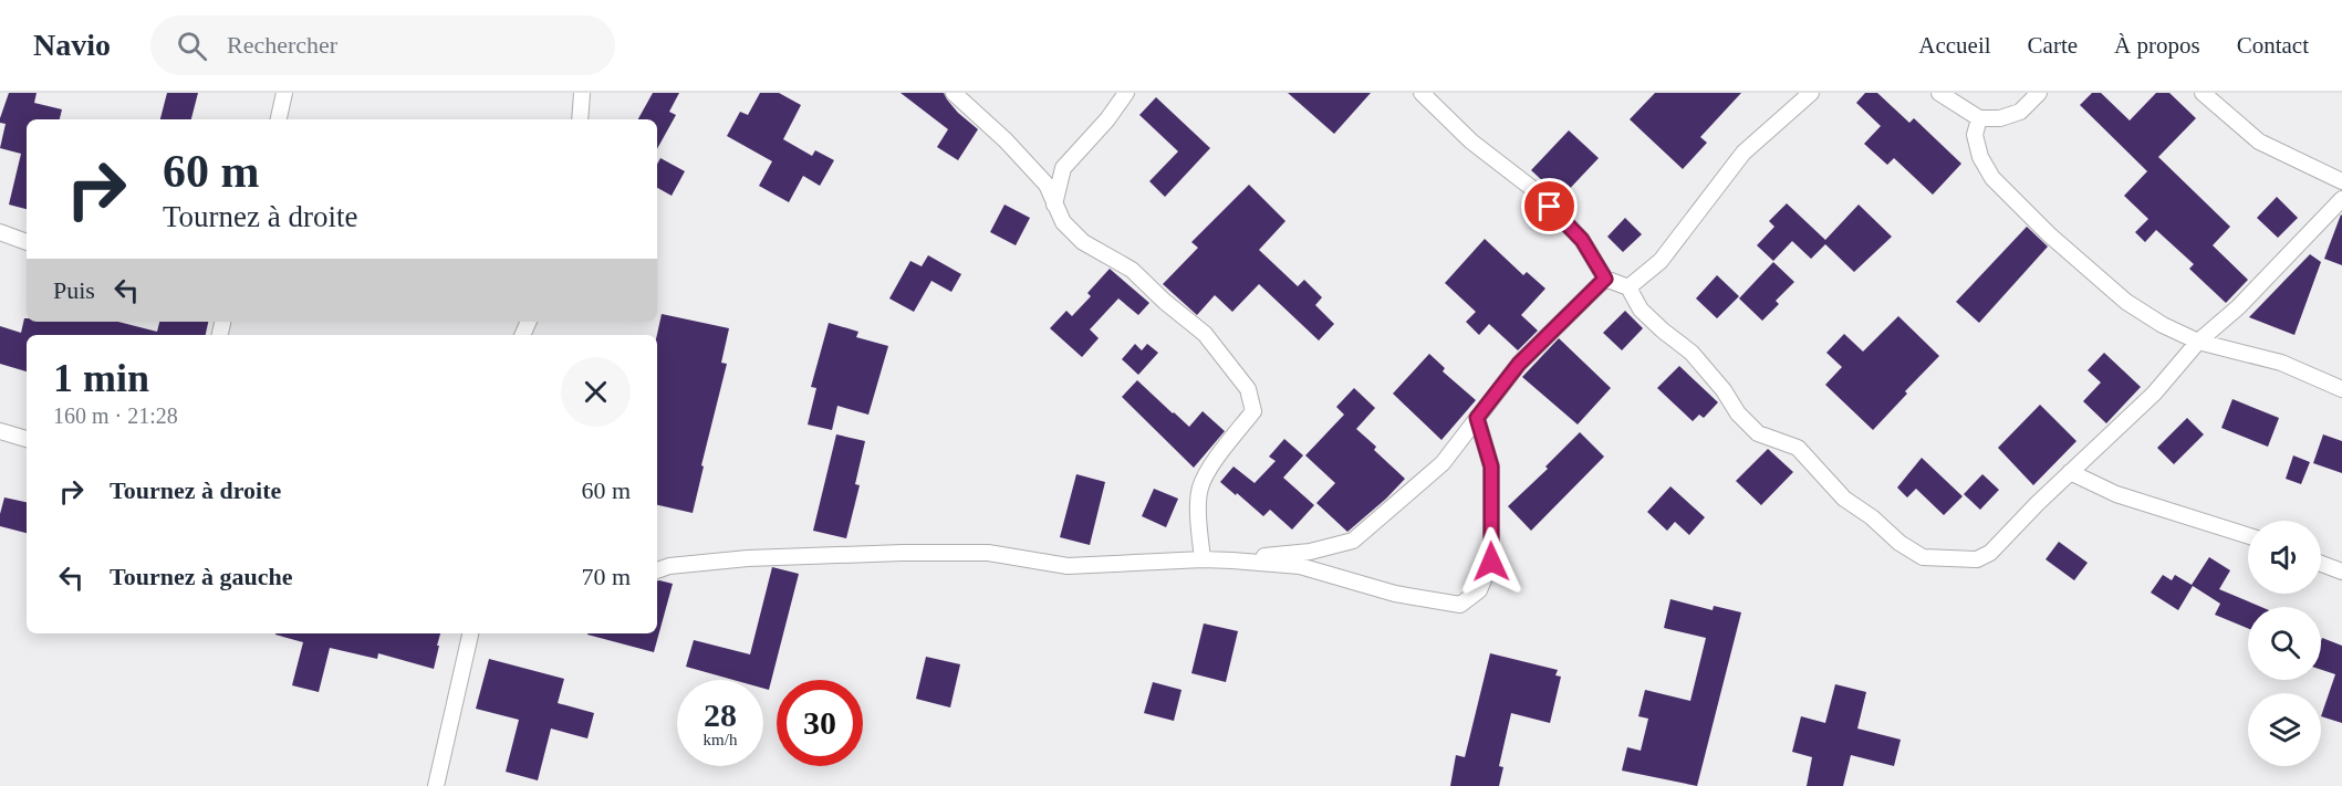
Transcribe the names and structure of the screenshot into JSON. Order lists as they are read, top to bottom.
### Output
{
  "page": {
    "header": "Navio",
    "search": "Rechercher",
    "nav": [
      "Accueil",
      "Carte",
      "À propos",
      "Contact"
    ],
    "turn": ["60 m", "Tournez à droite"],
    "then": "Puis",
    "heading": ["1 min", "160 m · 21:28"],
    "list": [
      {
        "name": "Tournez à droite",
        "value": "60 m"
      },
      {
        "name": "Tournez à gauche",
        "value": "70 m"
      }
    ],
    "speed": "28 km/h",
    "limit": "30"
  }
}
